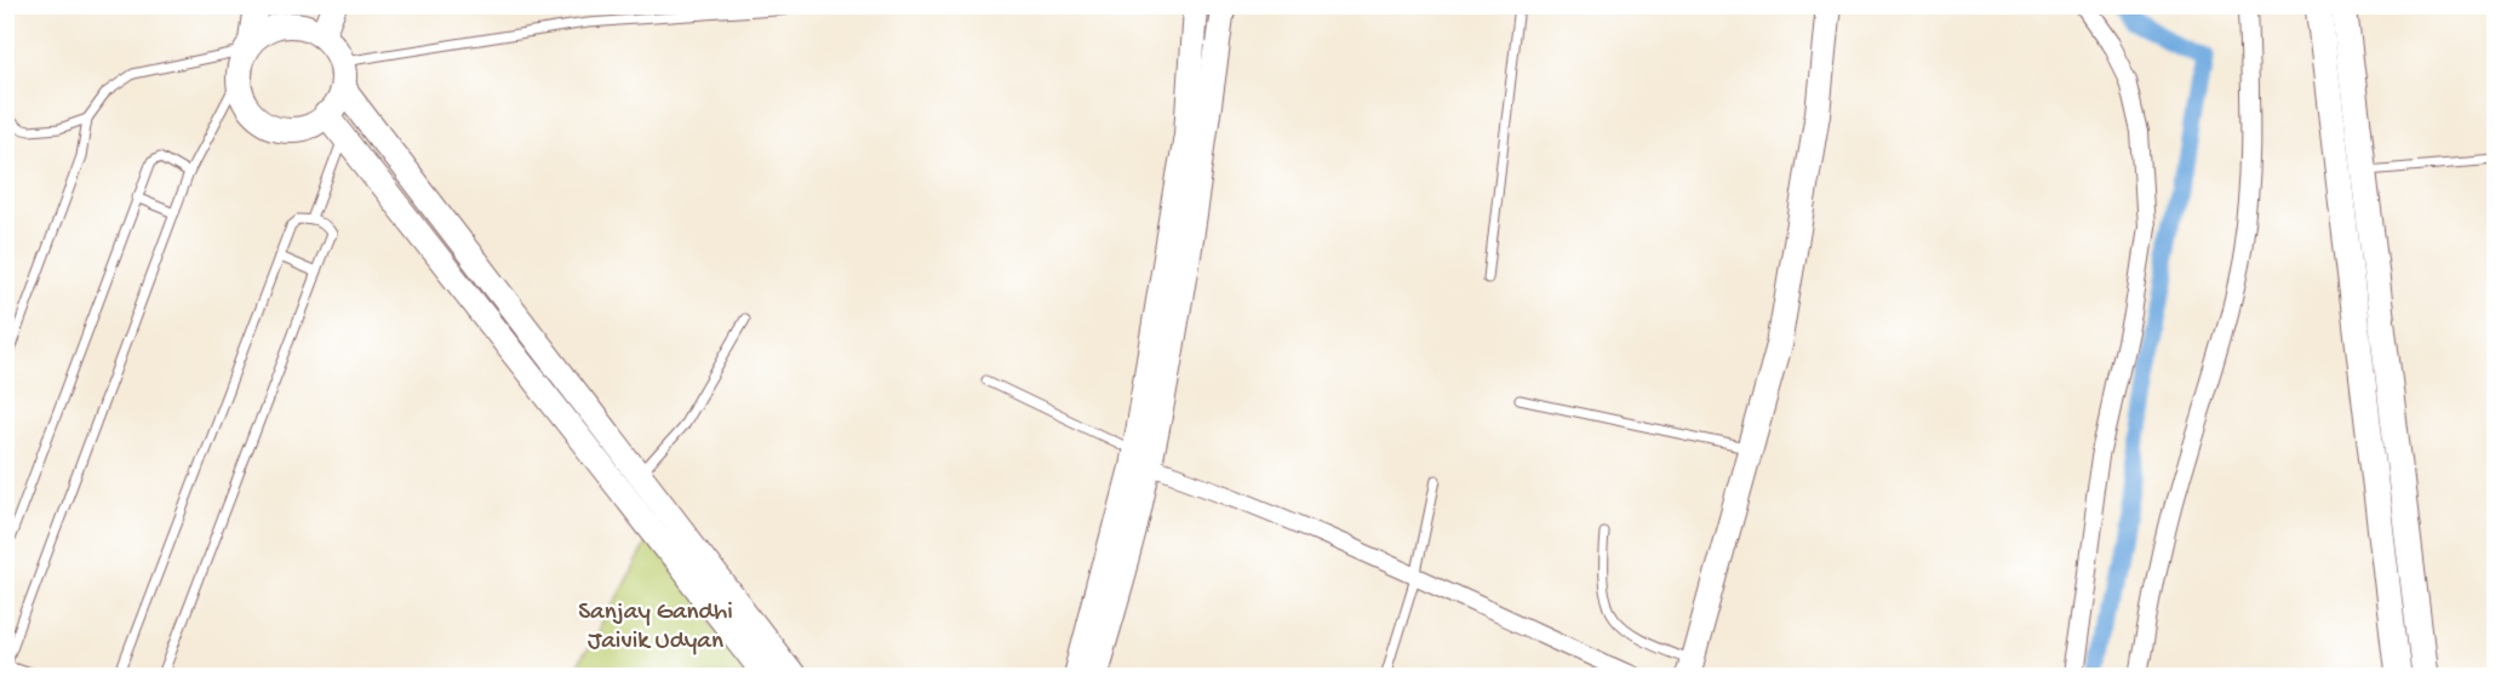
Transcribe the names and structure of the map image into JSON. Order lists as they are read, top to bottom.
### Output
{
  "parks": ["Sanjay Gandhi Jaivik Udyan"]
}
